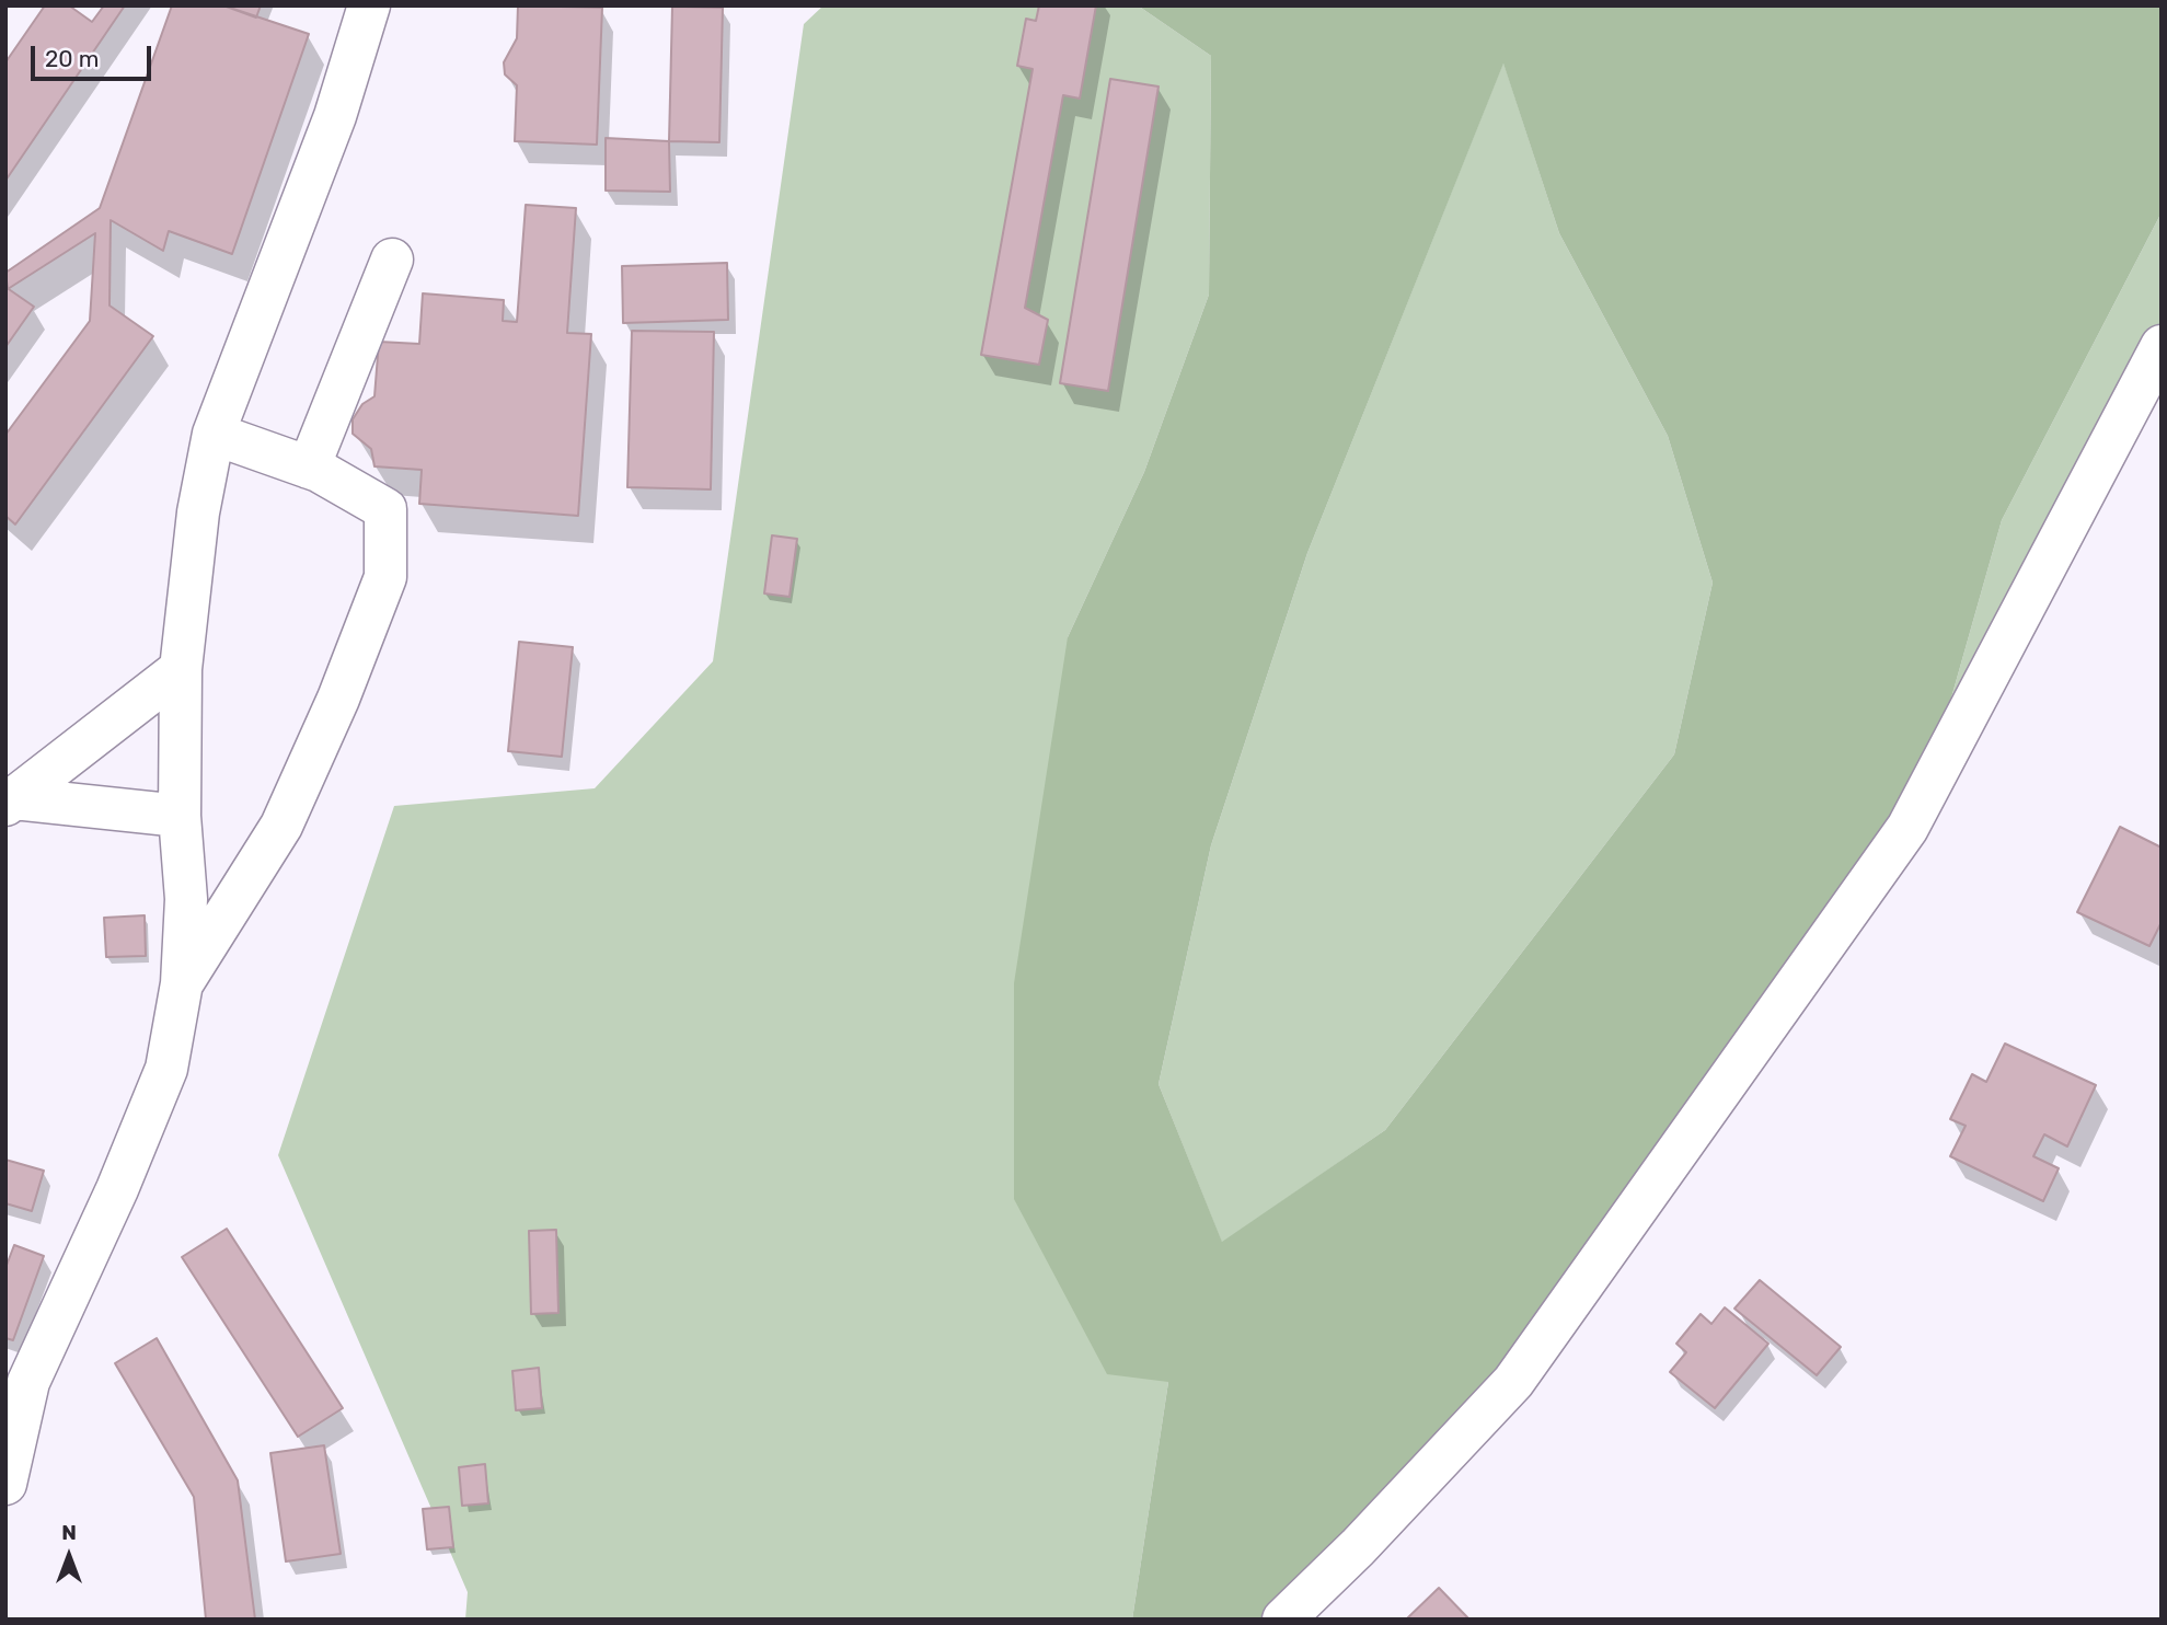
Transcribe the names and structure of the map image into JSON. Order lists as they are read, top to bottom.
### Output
{
  "scale_bar": "20 m",
  "north": "top"
}
